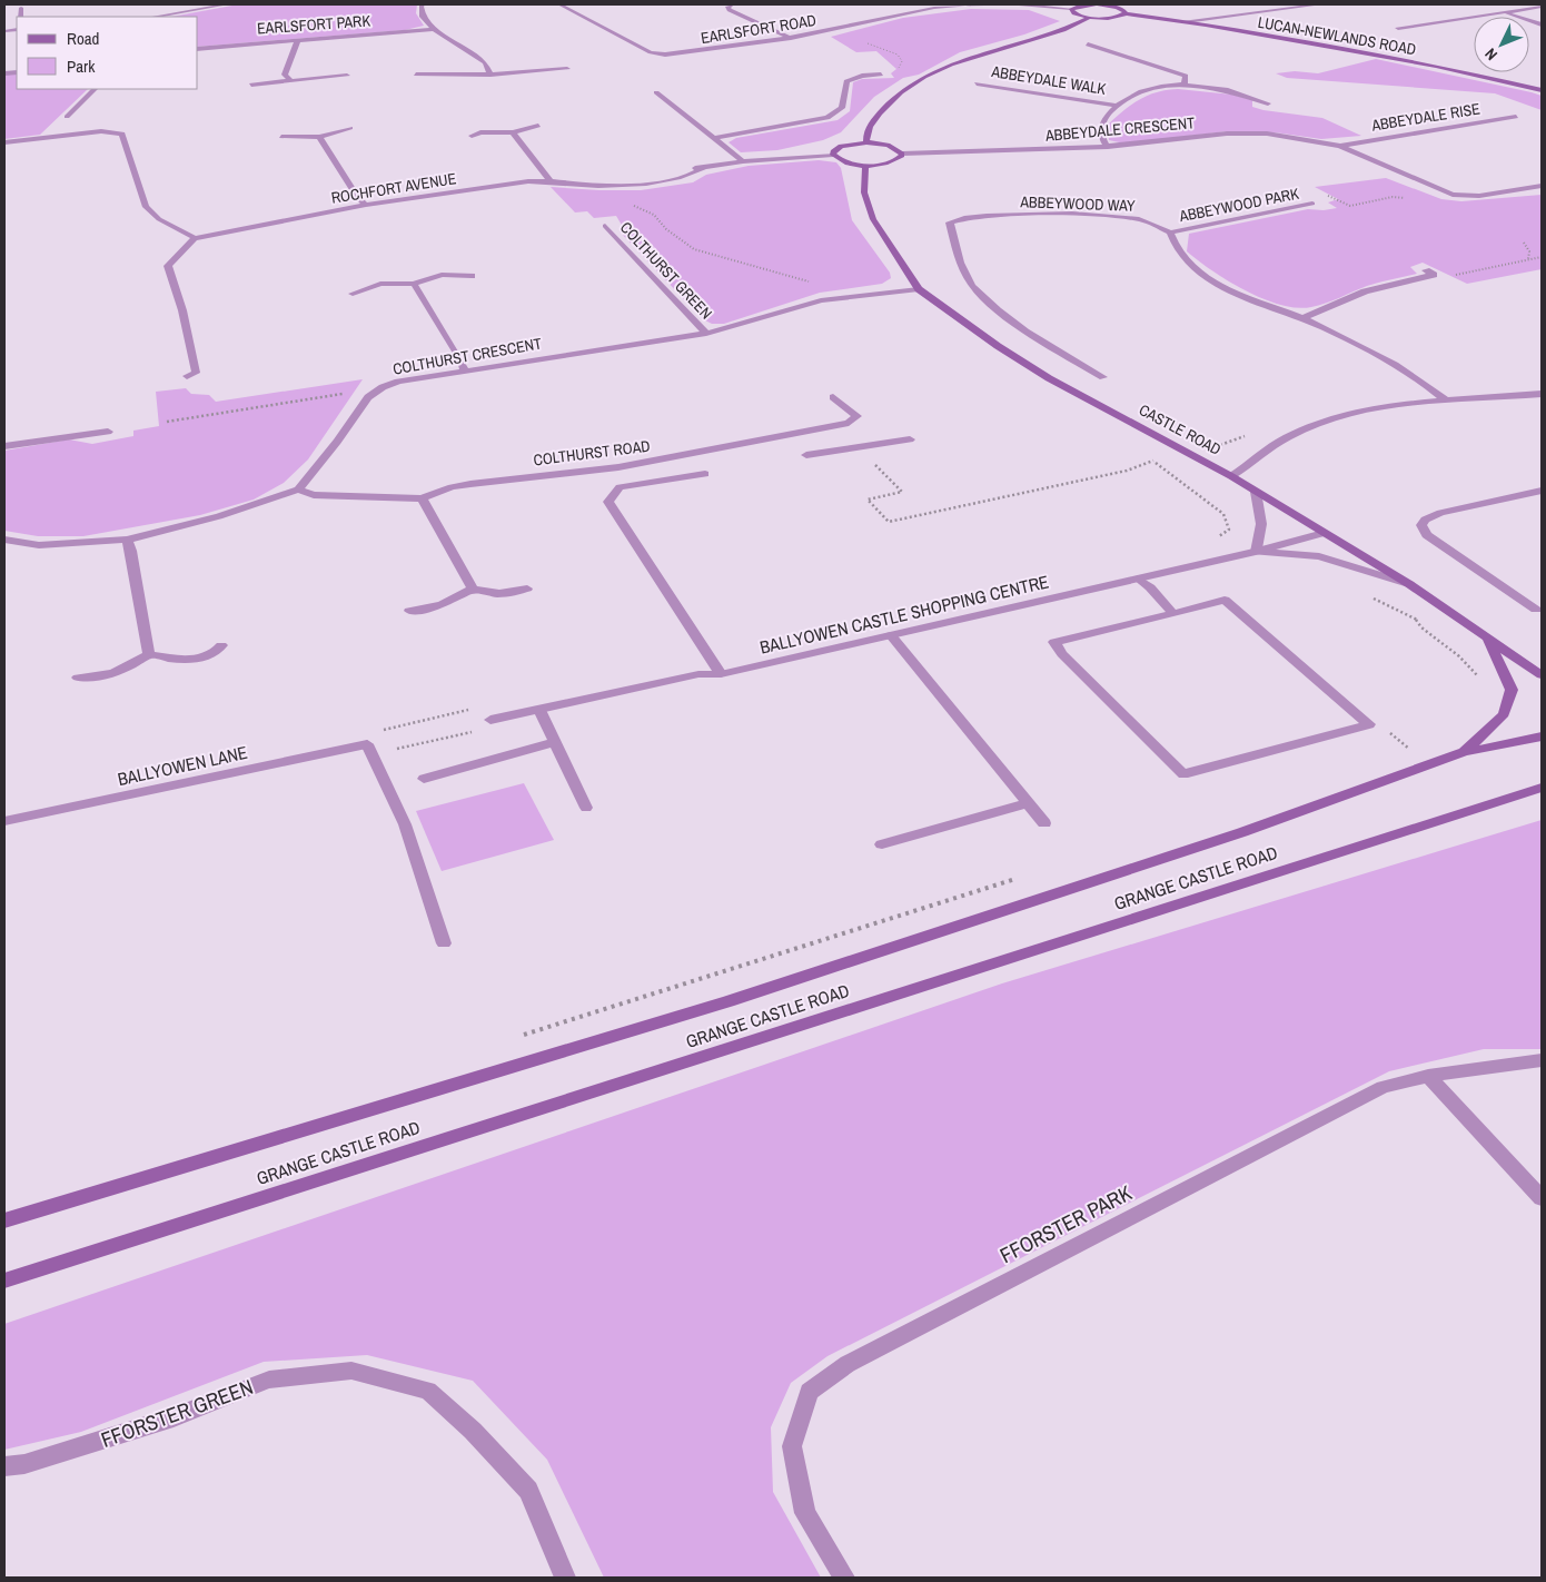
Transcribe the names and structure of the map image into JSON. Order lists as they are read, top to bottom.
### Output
{
  "streets": {
    "street": [
      "EARLSFORT PARK",
      "EARLSFORT ROAD",
      "LUCAN-NEWLANDS ROAD",
      "ABBEYDALE WALK",
      "ABBEYDALE RISE",
      "ABBEYDALE CRESCENT",
      "ROCHFORT AVENUE",
      "ABBEYWOOD WAY",
      "ABBEYWOOD PARK",
      "COLTHURST GREEN",
      "COLTHURST CRESCENT",
      "CASTLE ROAD",
      "COLTHURST ROAD",
      "BALLYOWEN CASTLE SHOPPING CENTRE",
      "BALLYOWEN LANE",
      "GRANGE CASTLE ROAD",
      "FFORSTER PARK",
      "FFORSTER GREEN"
    ]
  },
  "crossings": [
    ["EARLSFORT ROAD", "LUCAN-NEWLANDS ROAD"],
    ["ABBEYDALE RISE", "ABBEYDALE CRESCENT"],
    ["ABBEYWOOD WAY", "ABBEYWOOD PARK"],
    ["COLTHURST GREEN", "COLTHURST CRESCENT"],
    ["COLTHURST CRESCENT", "CASTLE ROAD"],
    ["COLTHURST CRESCENT", "COLTHURST ROAD"],
    ["CASTLE ROAD", "BALLYOWEN CASTLE SHOPPING CENTRE"]
  ],
  "legend": ["Road", "Park"],
  "north": "bottom left"
}
